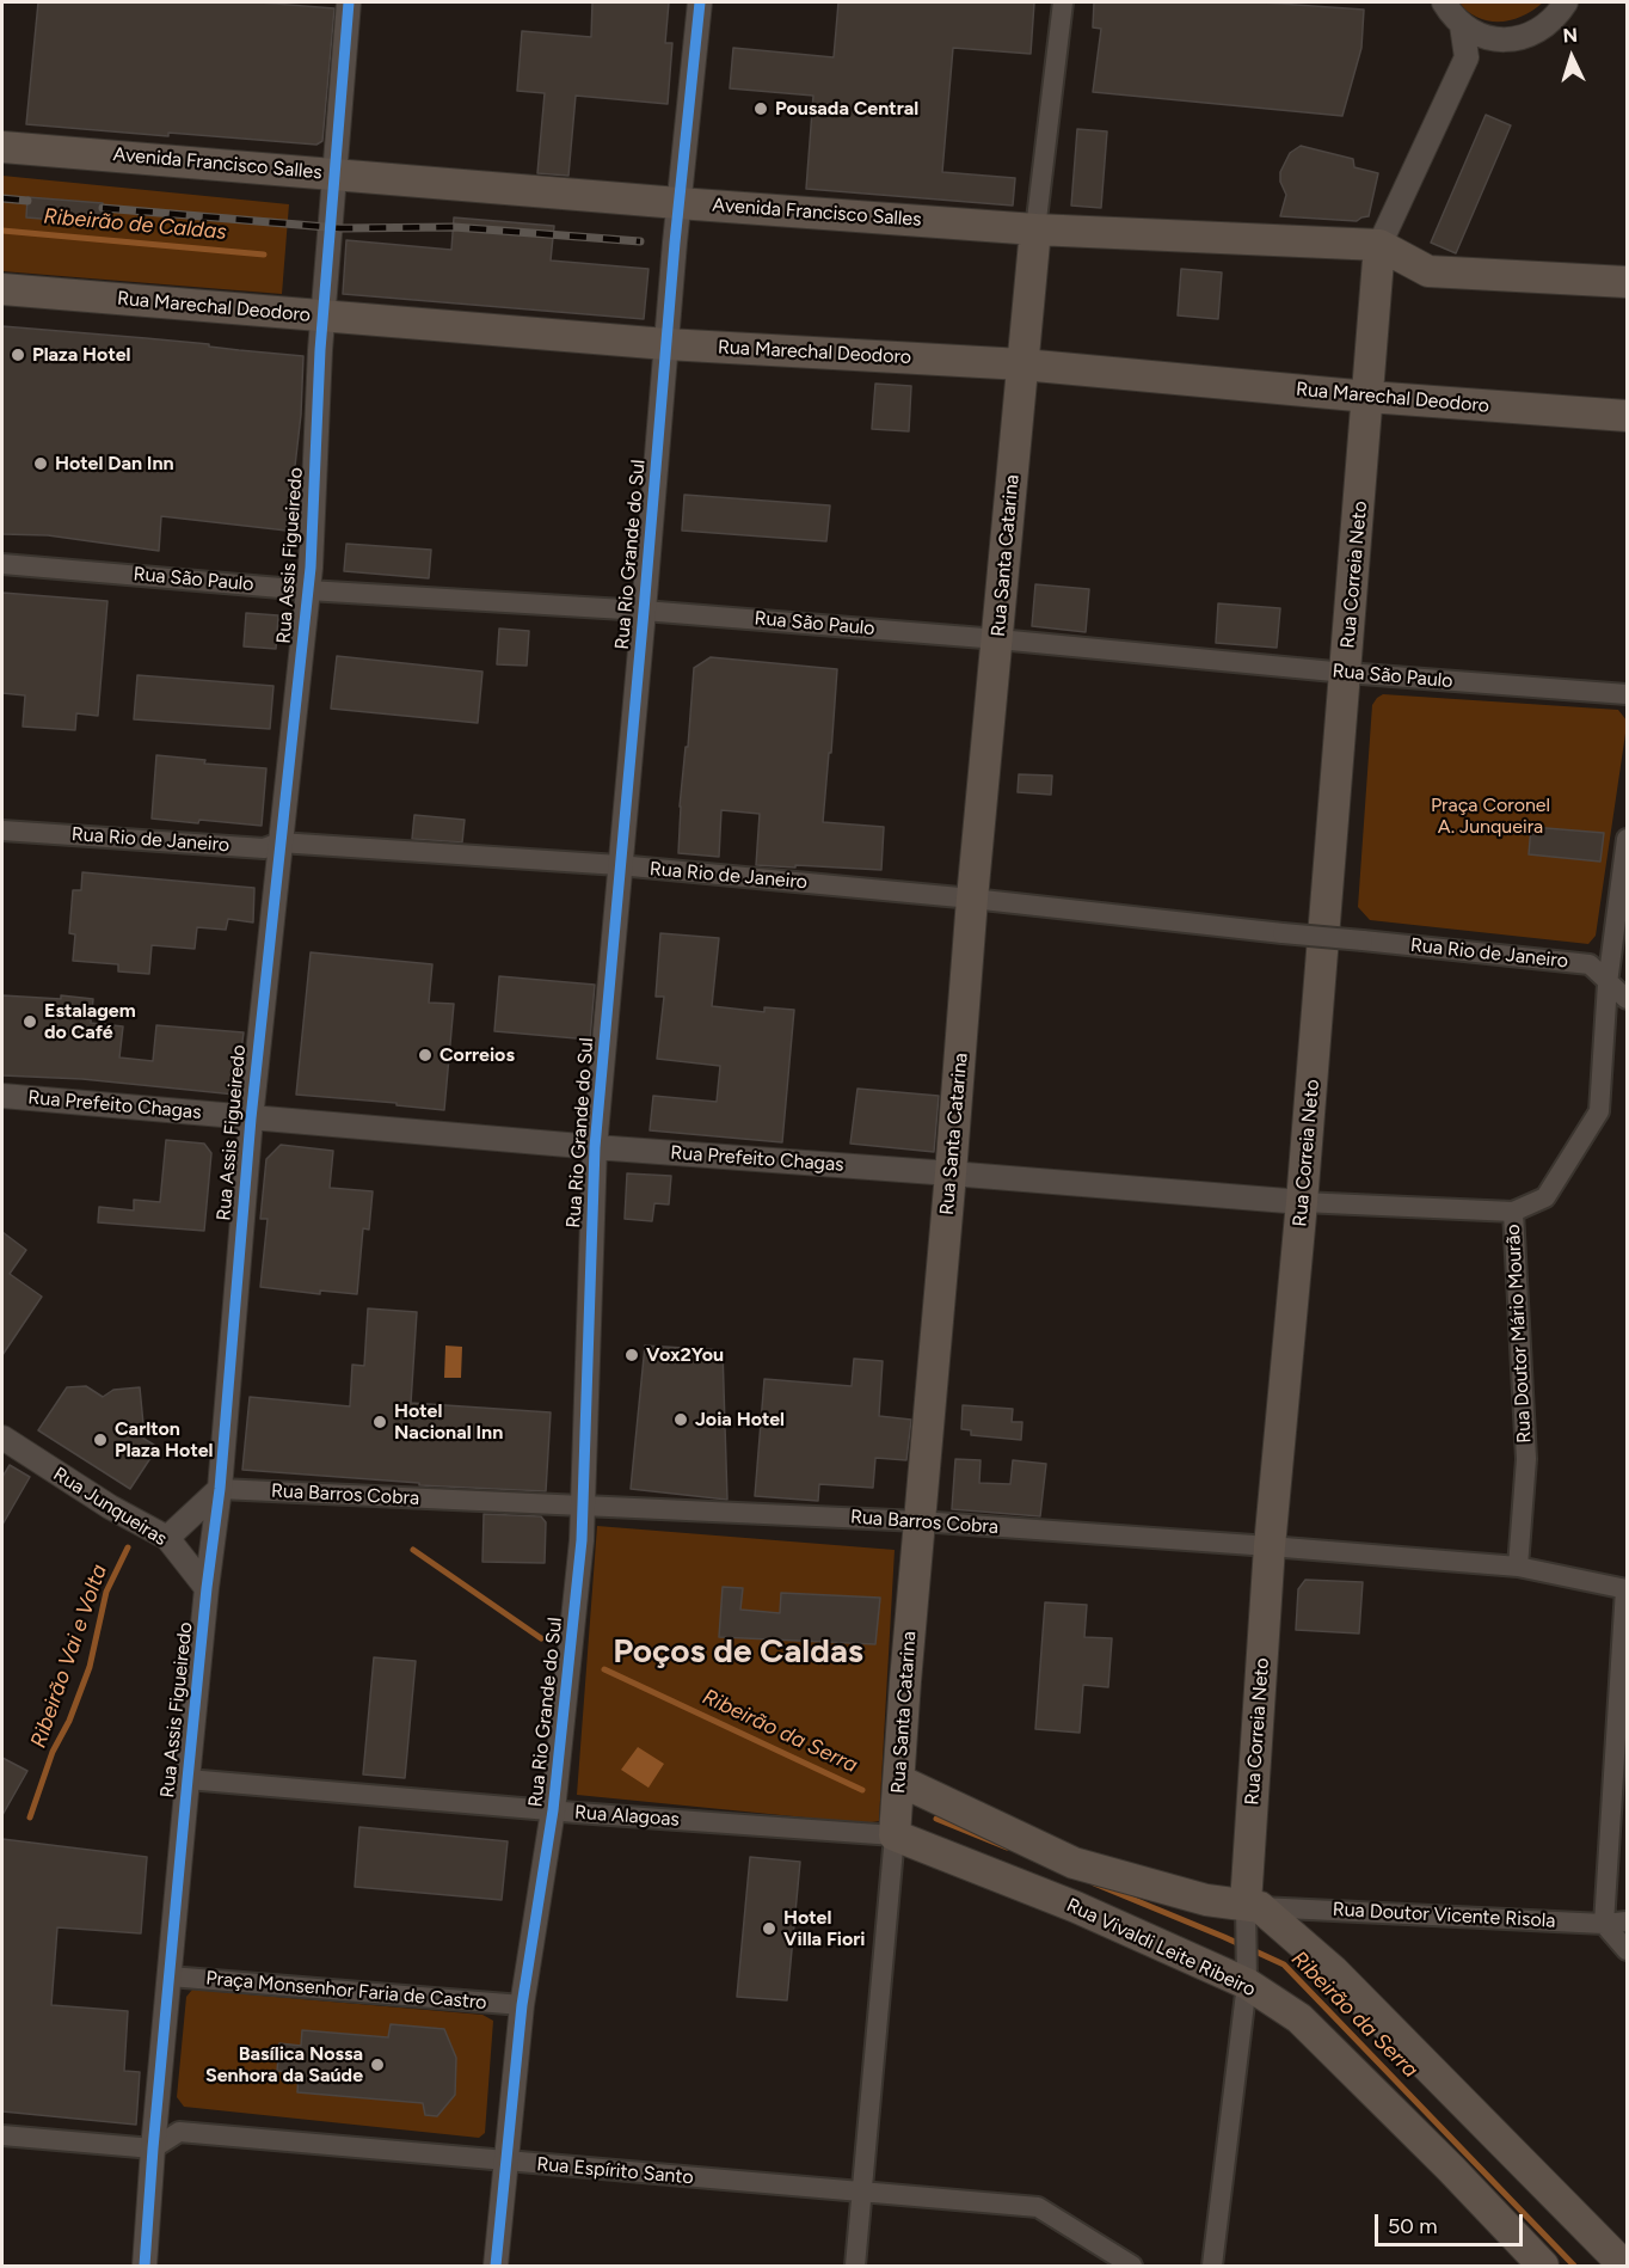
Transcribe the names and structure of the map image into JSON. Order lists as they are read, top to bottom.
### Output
{
  "streets": {
    "main road": [
      "Avenida Francisco Salles",
      "Rua Marechal Deodoro",
      "Rua Santa Catarina",
      "Rua Correia Neto",
      "Rua Vivaldi Leite Ribeiro"
    ],
    "street": [
      "Rua Rio Grande do Sul",
      "Rua Assis Figueiredo",
      "Rua São Paulo",
      "Rua Rio de Janeiro",
      "Rua Prefeito Chagas",
      "Rua Doutor Mário Mourão",
      "Rua Barros Cobra",
      "Rua Junqueiras",
      "Rua Alagoas",
      "Rua Doutor Vicente Risola",
      "Praça Monsenhor Faria de Castro",
      "Rua Espírito Santo"
    ]
  },
  "crossings": [
    ["Avenida Francisco Salles", "Rua Rio Grande do Sul"],
    ["Avenida Francisco Salles", "Rua Assis Figueiredo"],
    ["Avenida Francisco Salles", "Rua Santa Catarina"],
    ["Avenida Francisco Salles", "Rua Correia Neto"],
    ["Rua Marechal Deodoro", "Rua Rio Grande do Sul"],
    ["Rua Marechal Deodoro", "Rua Assis Figueiredo"],
    ["Rua Marechal Deodoro", "Rua Santa Catarina"],
    ["Rua Marechal Deodoro", "Rua Correia Neto"],
    ["Rua Rio Grande do Sul", "Rua São Paulo"],
    ["Rua Rio Grande do Sul", "Rua Rio de Janeiro"],
    ["Rua Rio Grande do Sul", "Rua Prefeito Chagas"],
    ["Rua Rio Grande do Sul", "Rua Barros Cobra"],
    ["Rua Rio Grande do Sul", "Rua Alagoas"],
    ["Rua Rio Grande do Sul", "Praça Monsenhor Faria de Castro"],
    ["Rua Rio Grande do Sul", "Rua Espírito Santo"],
    ["Rua Assis Figueiredo", "Rua São Paulo"],
    ["Rua Assis Figueiredo", "Rua Rio de Janeiro"],
    ["Rua Assis Figueiredo", "Rua Prefeito Chagas"],
    ["Rua Assis Figueiredo", "Rua Barros Cobra"],
    ["Rua Assis Figueiredo", "Rua Junqueiras"],
    ["Rua Assis Figueiredo", "Rua Alagoas"],
    ["Rua Assis Figueiredo", "Praça Monsenhor Faria de Castro"],
    ["Rua Assis Figueiredo", "Rua Espírito Santo"],
    ["Rua Santa Catarina", "Rua São Paulo"],
    ["Rua Santa Catarina", "Rua Rio de Janeiro"],
    ["Rua Santa Catarina", "Rua Prefeito Chagas"],
    ["Rua Santa Catarina", "Rua Barros Cobra"],
    ["Rua Santa Catarina", "Rua Alagoas"],
    ["Rua Santa Catarina", "Rua Vivaldi Leite Ribeiro"],
    ["Rua Santa Catarina", "Rua Espírito Santo"],
    ["Rua Correia Neto", "Rua São Paulo"],
    ["Rua Correia Neto", "Rua Prefeito Chagas"],
    ["Rua Correia Neto", "Rua Barros Cobra"],
    ["Rua Correia Neto", "Rua Doutor Vicente Risola"],
    ["Rua Correia Neto", "Rua Vivaldi Leite Ribeiro"],
    ["Rua Rio de Janeiro", "Rua Doutor Mário Mourão"],
    ["Rua Prefeito Chagas", "Rua Doutor Mário Mourão"],
    ["Rua Doutor Mário Mourão", "Rua Barros Cobra"],
    ["Rua Alagoas", "Rua Vivaldi Leite Ribeiro"]
  ],
  "districts": ["Poços de Caldas"],
  "water": ["Ribeirão de Caldas", "Ribeirão Vai e Volta", "Ribeirão da Serra"],
  "parks": ["Praça Coronel A. Junqueira"],
  "places": [
    "Pousada Central",
    "Plaza Hotel",
    "Hotel Dan Inn",
    "Estalagem do Café",
    "Correios",
    "Vox2You",
    "Joia Hotel",
    "Hotel Nacional Inn",
    "Carlton Plaza Hotel",
    "Hotel Villa Fiori",
    "Basílica Nossa Senhora da Saúde"
  ],
  "scale_bar": "50 m",
  "north": "top"
}
